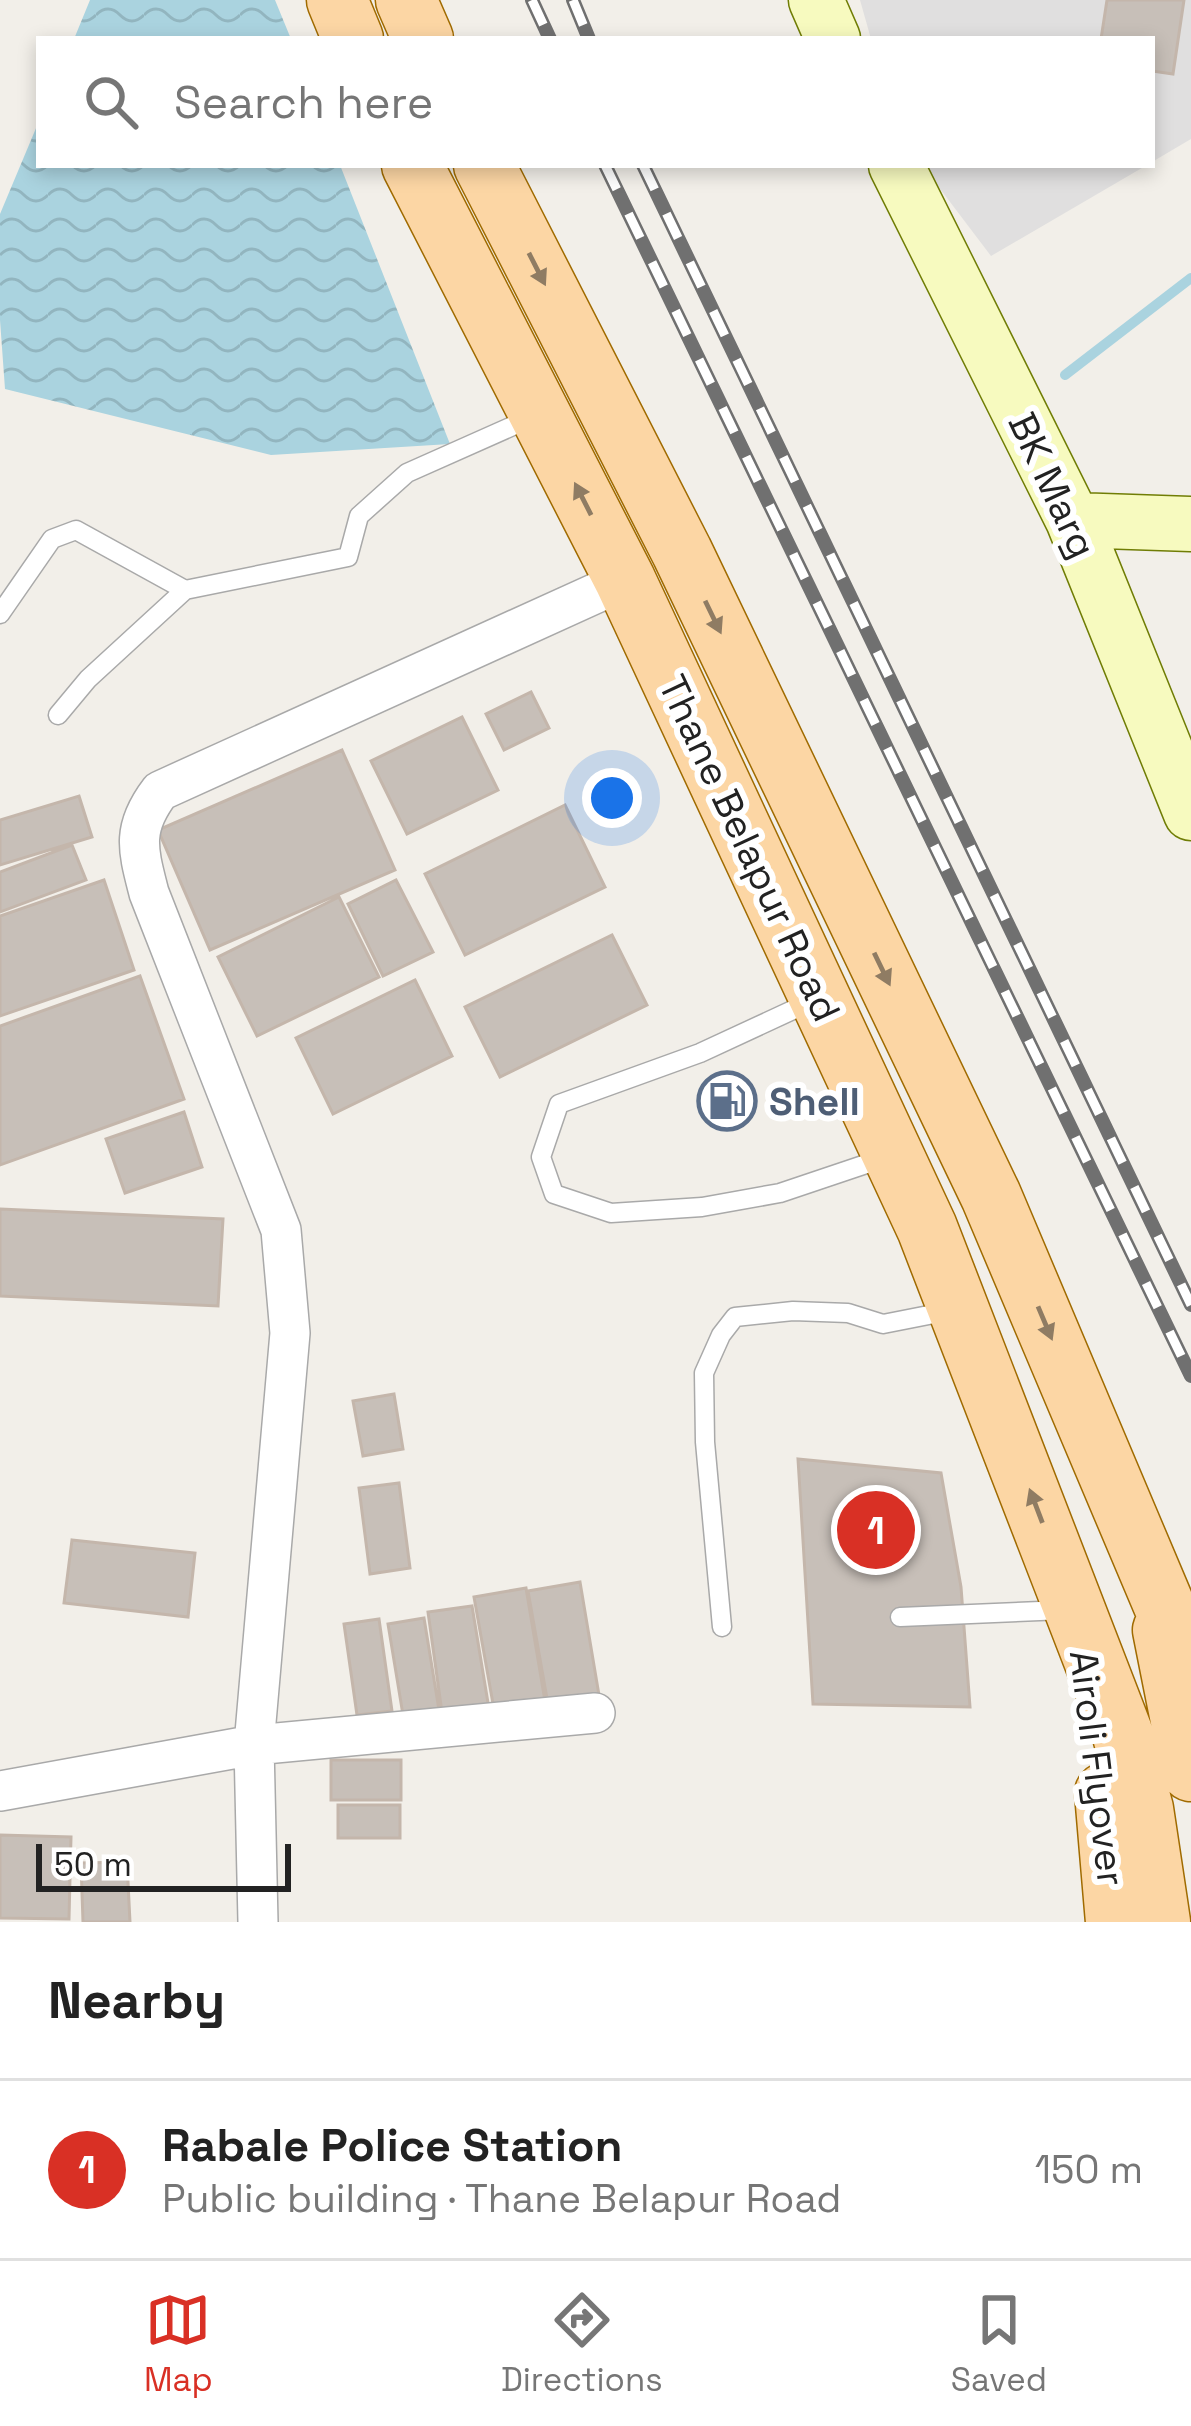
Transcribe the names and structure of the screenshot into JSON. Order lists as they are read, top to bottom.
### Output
{
  "streets": {
    "main road": ["Thane Belapur Road", "Airoli Flyover"],
    "street": ["BK Marg"]
  },
  "crossings": [
    ["Thane Belapur Road", "Airoli Flyover"]
  ],
  "places": {
    "fuel station": ["Shell"]
  },
  "scale_bar": "50 m",
  "page": {
    "search": "Search here",
    "pins": "1",
    "scale": "50 m",
    "heading": "Nearby",
    "list": [
      {
        "mark": "1",
        "name": "Rabale Police Station",
        "note": "Public building · Thane Belapur Road",
        "value": "150 m"
      }
    ],
    "nav": ["Map", "Directions", "Saved"]
  }
}
